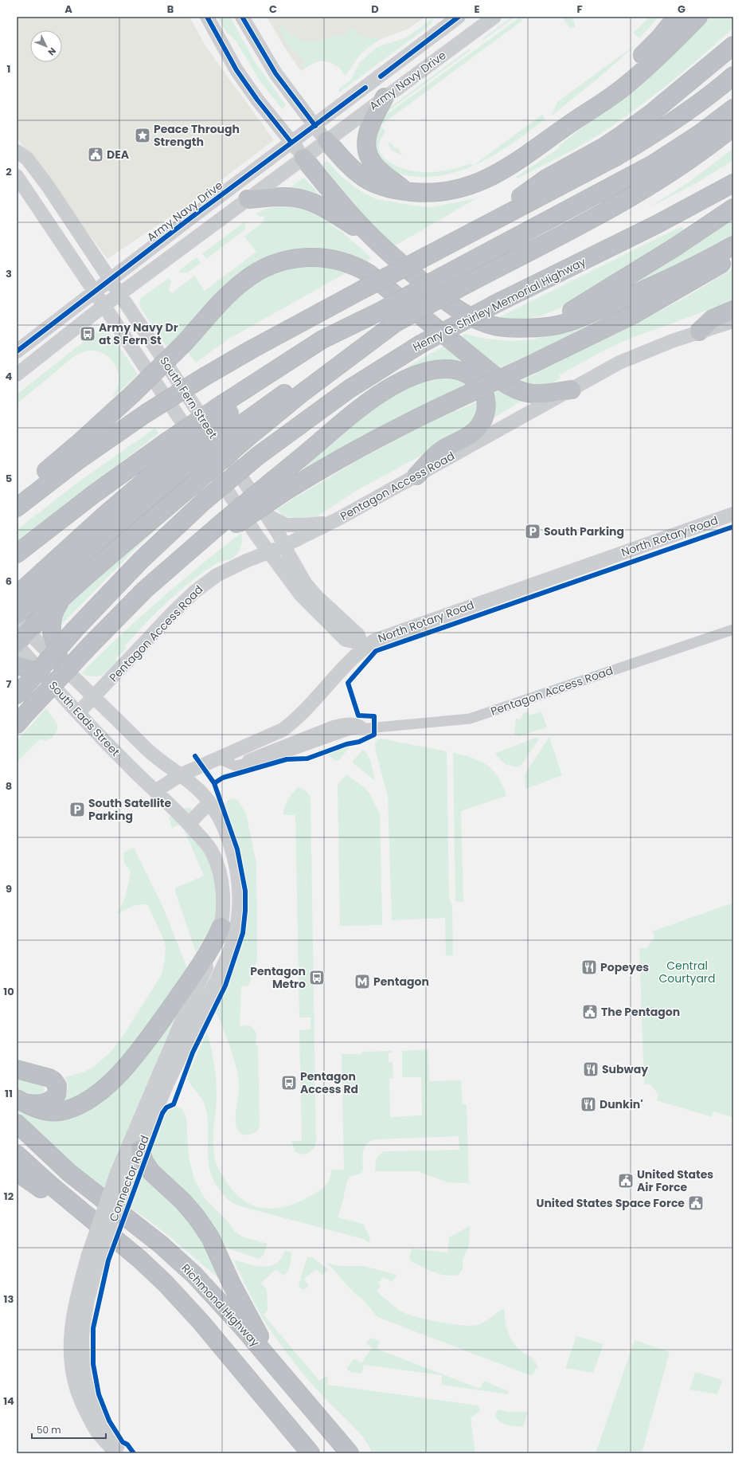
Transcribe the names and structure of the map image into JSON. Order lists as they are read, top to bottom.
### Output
{
  "streets": {
    "highway": ["Henry G. Shirley Memorial Highway", "Richmond Highway"],
    "street": [
      "Army Navy Drive",
      "South Fern Street",
      "Pentagon Access Road",
      "North Rotary Road",
      "South Eads Street",
      "Connector Road"
    ]
  },
  "crossings": [
    ["Army Navy Drive", "South Fern Street"],
    ["South Fern Street", "Pentagon Access Road"],
    ["South Fern Street", "North Rotary Road"],
    ["Pentagon Access Road", "North Rotary Road"],
    ["Pentagon Access Road", "South Eads Street"],
    ["North Rotary Road", "South Eads Street"],
    ["North Rotary Road", "Connector Road"],
    ["South Eads Street", "Connector Road"]
  ],
  "parks": ["Central Courtyard"],
  "places": {
    "place": ["Peace Through Strength"],
    "public building": [
      "DEA",
      "The Pentagon",
      "United States Air Force",
      "United States Space Force"
    ],
    "bus stop": ["Army Navy Dr at S Fern St", "Pentagon Metro", "Pentagon Access Rd"],
    "parking": ["South Parking", "South Satellite Parking"],
    "restaurant": ["Popeyes", "Subway", "Dunkin'"],
    "metro station": ["Pentagon"]
  },
  "scale_bar": "50 m",
  "north": "bottom right",
  "grid": {
    "columns": [
      "A",
      "B",
      "C",
      "D",
      "E",
      "F",
      "G"
    ],
    "rows": [
      "1",
      "2",
      "3",
      "4",
      "5",
      "6",
      "7",
      "8",
      "9",
      "10",
      "11",
      "12",
      "13",
      "14"
    ]
  }
}
